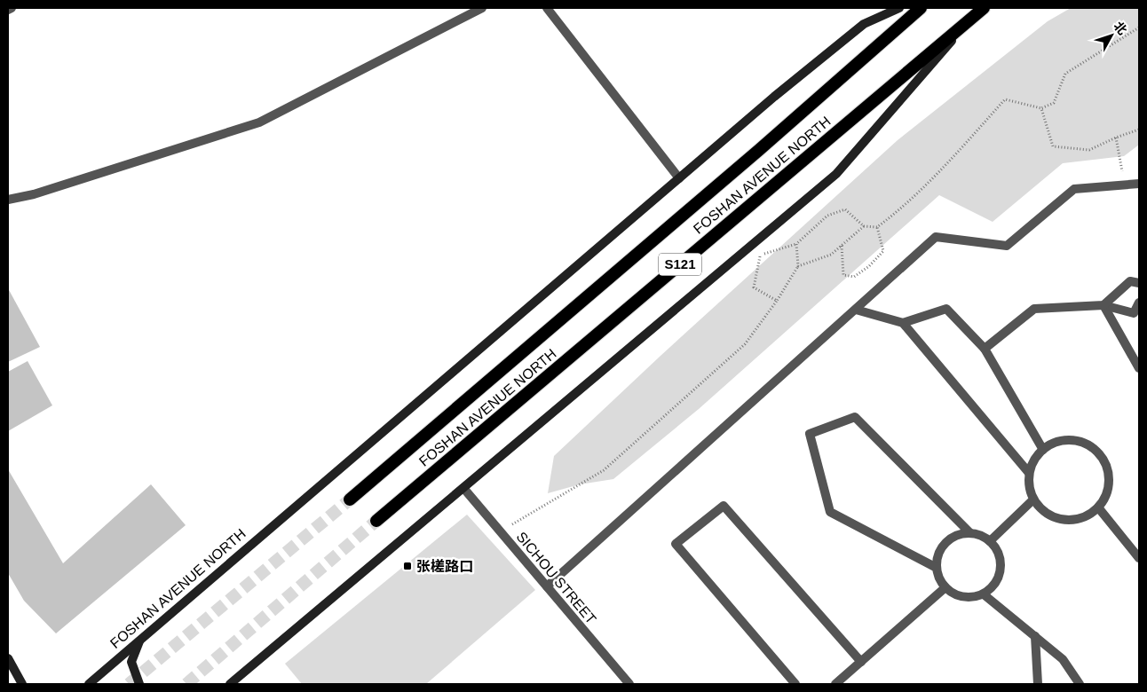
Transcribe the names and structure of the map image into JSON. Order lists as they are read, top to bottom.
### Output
{
  "streets": {
    "highway": ["FOSHAN AVENUE NORTH", "S121"],
    "street": ["SICHOU STREET"]
  },
  "places": {
    "transit": ["张槎路口"]
  },
  "north": "top right"
}
